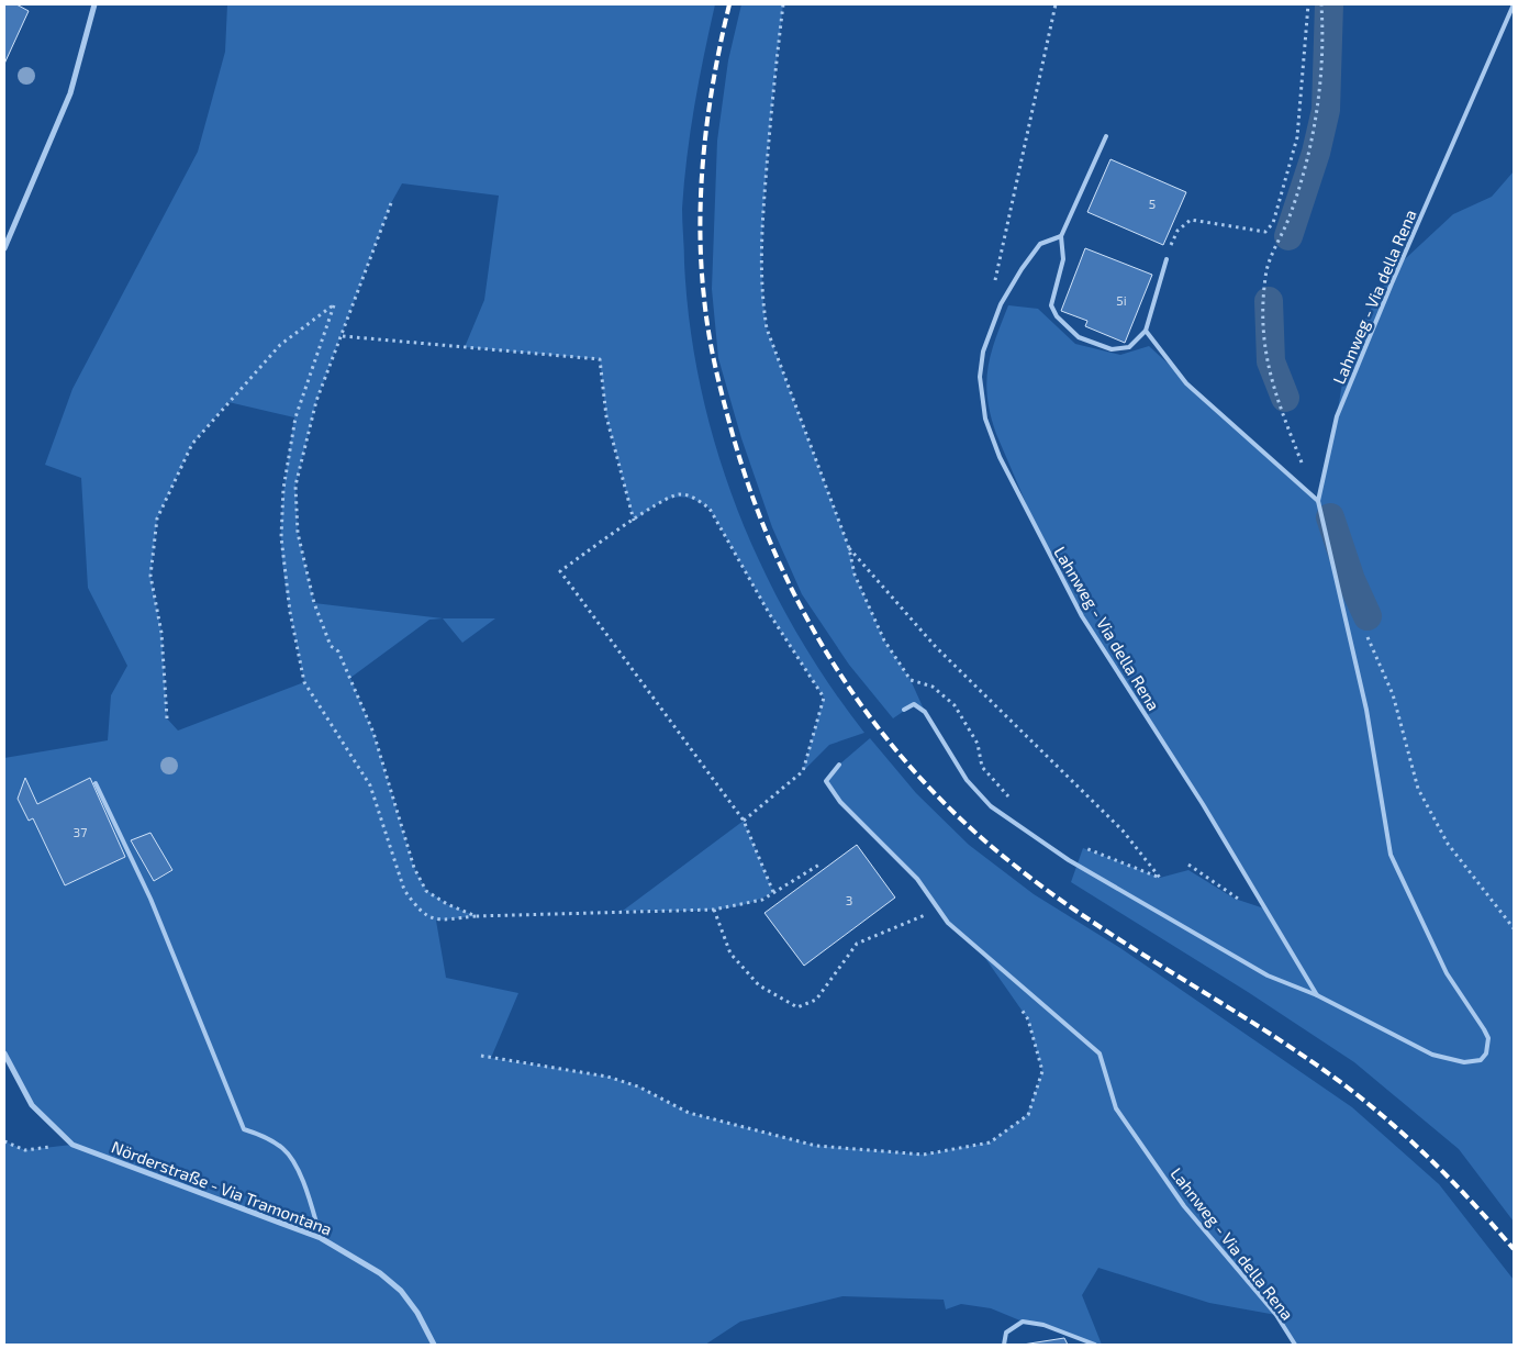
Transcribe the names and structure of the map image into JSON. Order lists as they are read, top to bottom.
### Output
{
  "streets": {
    "street": ["Nörderstraße - Via Tramontana"],
    "lane": ["Lahnweg - Via della Rena"]
  },
  "house_numbers": [
    "5",
    "5i",
    "37",
    "3"
  ]
}
